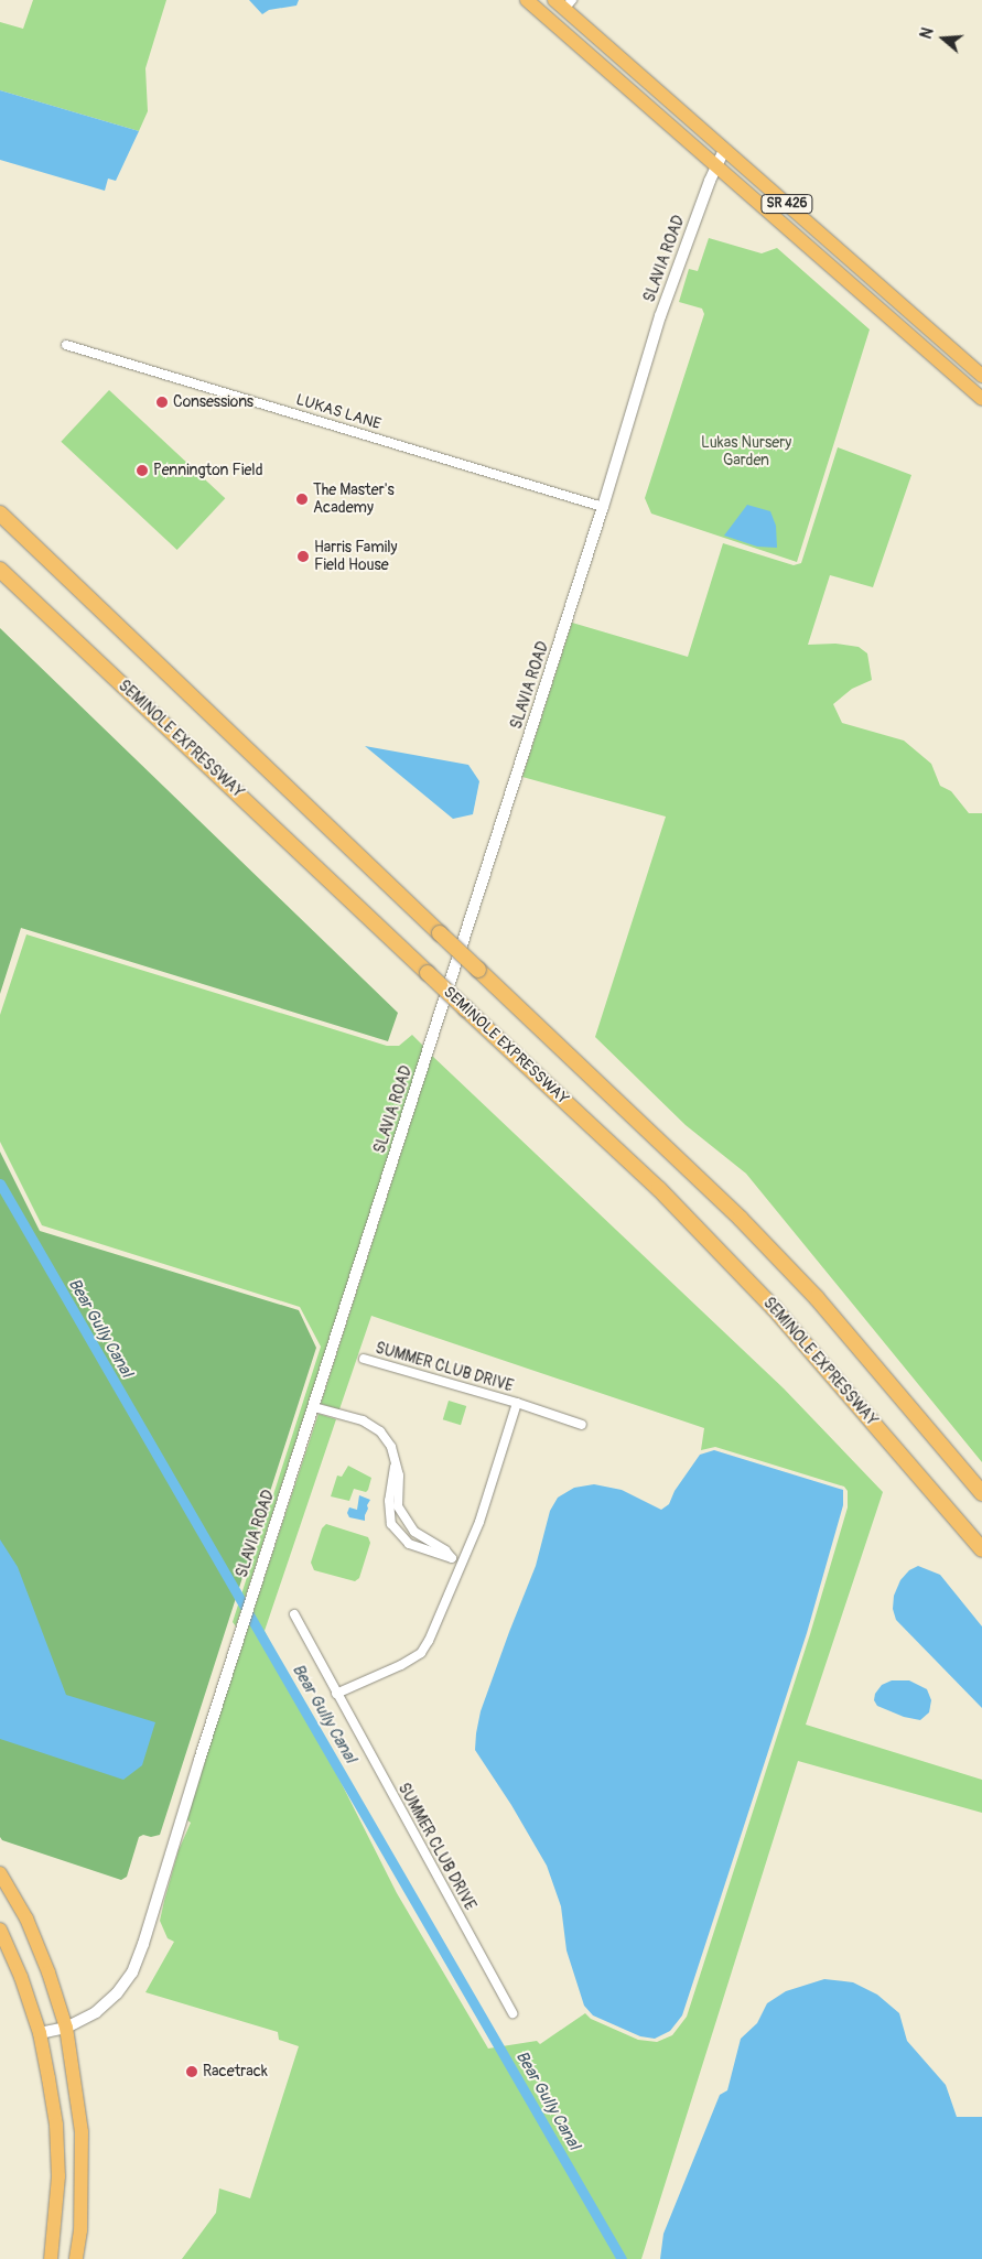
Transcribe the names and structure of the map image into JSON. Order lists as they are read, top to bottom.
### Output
{
  "streets": {
    "highway": ["SEMINOLE EXPRESSWAY"],
    "main road": ["SR 426"],
    "street": ["SLAVIA ROAD", "LUKAS LANE", "SUMMER CLUB DRIVE"]
  },
  "crossings": [
    ["SR 426", "SLAVIA ROAD"],
    ["SLAVIA ROAD", "LUKAS LANE"]
  ],
  "water": ["Bear Gully Canal"],
  "parks": ["Lukas Nursery Garden"],
  "places": [
    "Consessions",
    "Pennington Field",
    "The Master's Academy",
    "Harris Family Field House",
    "Racetrack"
  ],
  "north": "left"
}
